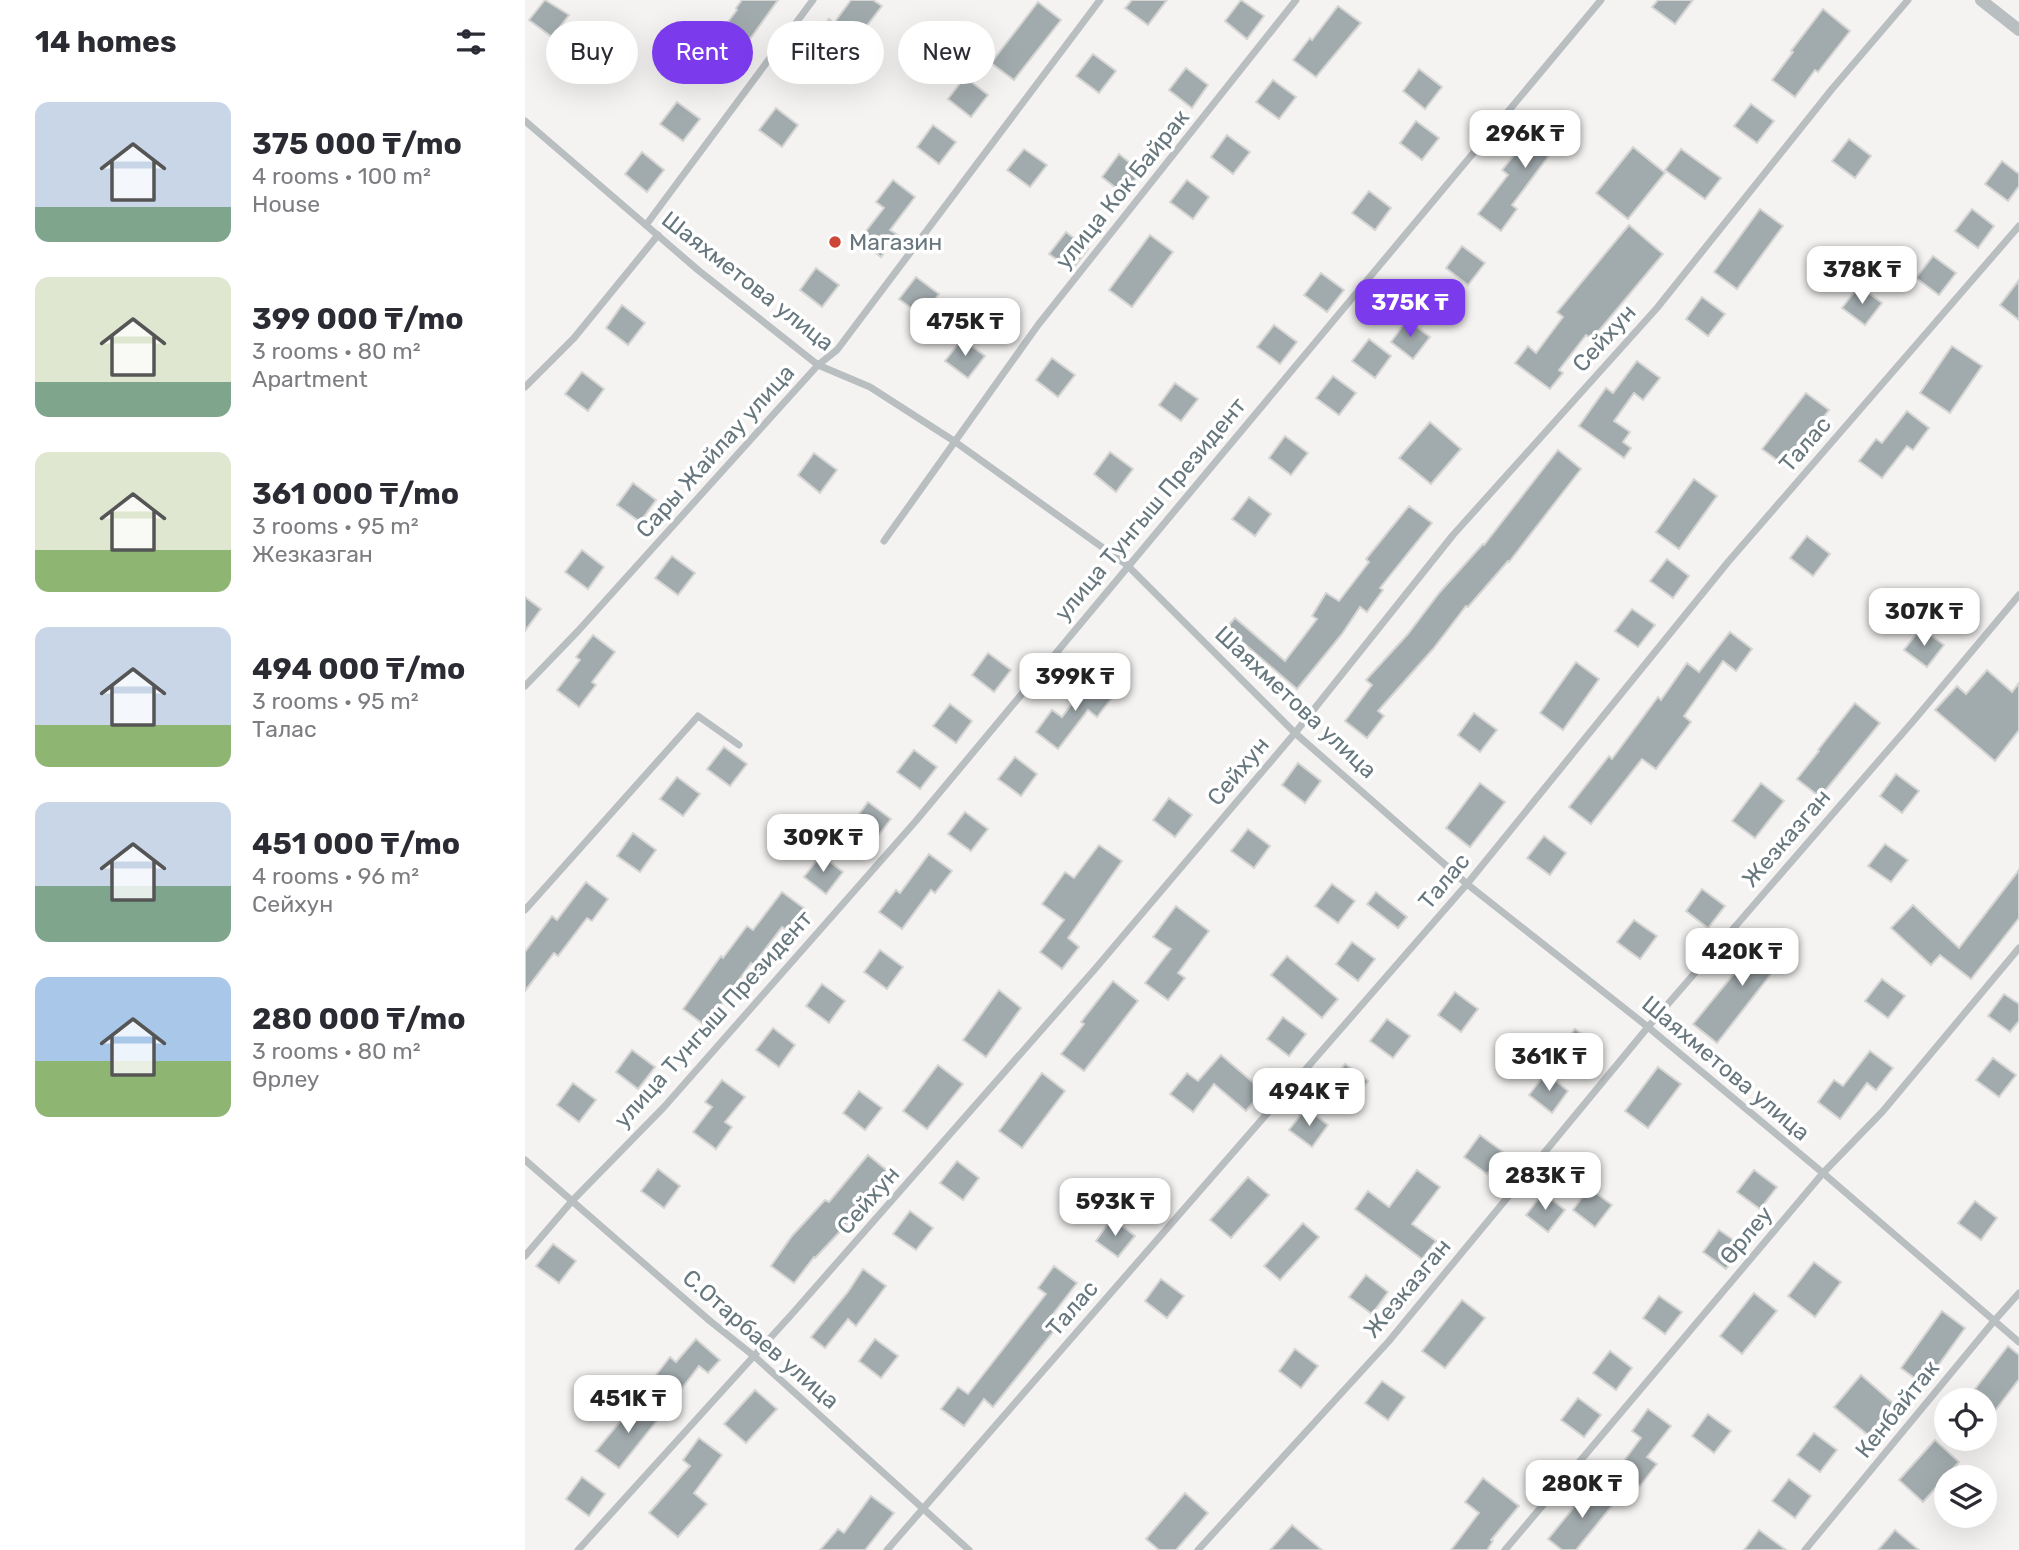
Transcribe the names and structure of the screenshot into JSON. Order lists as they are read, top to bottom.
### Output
{
  "streets": {
    "street": [
      "улица Кок Байрак",
      "Шаяхметова улица",
      "Сейхун",
      "Талас",
      "Сары Жайлау улица",
      "улица Тунгыш Президент",
      "Жезказган",
      "Өрлеу",
      "С.Отарбаев улица",
      "Кенбайтак"
    ]
  },
  "crossings": [
    ["улица Кок Байрак", "Шаяхметова улица"],
    ["Шаяхметова улица", "Сейхун"],
    ["Шаяхметова улица", "Талас"],
    ["Шаяхметова улица", "Сары Жайлау улица"],
    ["Шаяхметова улица", "улица Тунгыш Президент"],
    ["Шаяхметова улица", "Жезказган"],
    ["Шаяхметова улица", "Өрлеу"],
    ["Шаяхметова улица", "Кенбайтак"],
    ["Сейхун", "С.Отарбаев улица"],
    ["Талас", "С.Отарбаев улица"],
    ["улица Тунгыш Президент", "С.Отарбаев улица"]
  ],
  "places": ["Магазин"],
  "page": {
    "heading": "14 homes",
    "chip": [
      "Buy",
      "Rent",
      "Filters",
      "New"
    ],
    "list": [
      {
        "name": "375 000 ₸/mo",
        "note": "4 rooms · 100 m² · House"
      },
      {
        "name": "399 000 ₸/mo",
        "note": "3 rooms · 80 m² · Apartment"
      },
      {
        "name": "361 000 ₸/mo",
        "note": "3 rooms · 95 m² · Жезказган"
      },
      {
        "name": "494 000 ₸/mo",
        "note": "3 rooms · 95 m² · Талас"
      },
      {
        "name": "451 000 ₸/mo",
        "note": "4 rooms · 96 m² · Сейхун"
      },
      {
        "name": "280 000 ₸/mo",
        "note": "3 rooms · 80 m² · Өрлеу"
      }
    ],
    "price": [
      "296K ₸",
      "378K ₸",
      "375K ₸",
      "475K ₸",
      "307K ₸",
      "399K ₸",
      "309K ₸",
      "420K ₸",
      "361K ₸",
      "494K ₸",
      "283K ₸",
      "593K ₸",
      "451K ₸",
      "280K ₸"
    ]
  }
}
